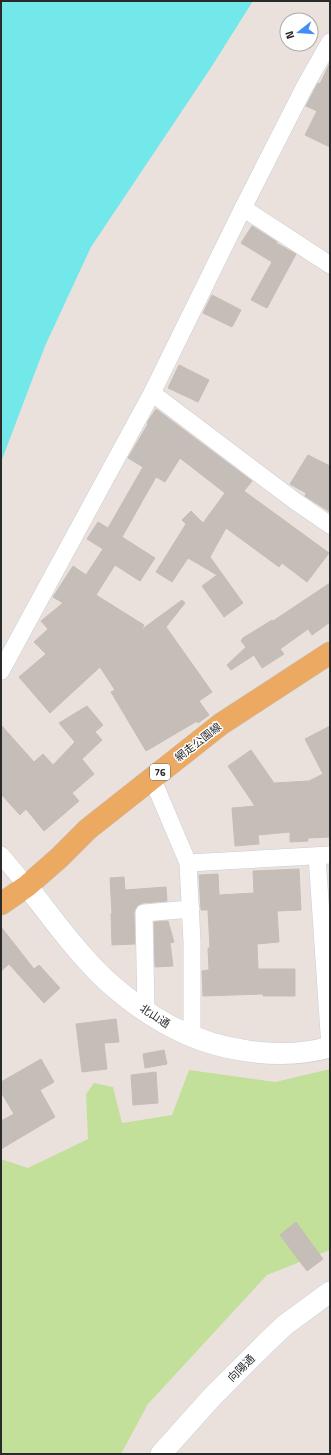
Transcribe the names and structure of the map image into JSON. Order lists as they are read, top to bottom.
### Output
{
  "streets": {
    "main road": ["網走公園線", "76"],
    "street": ["北山通", "向陽通"]
  },
  "crossings": [
    ["網走公園線", "北山通"]
  ],
  "north": "left"
}
